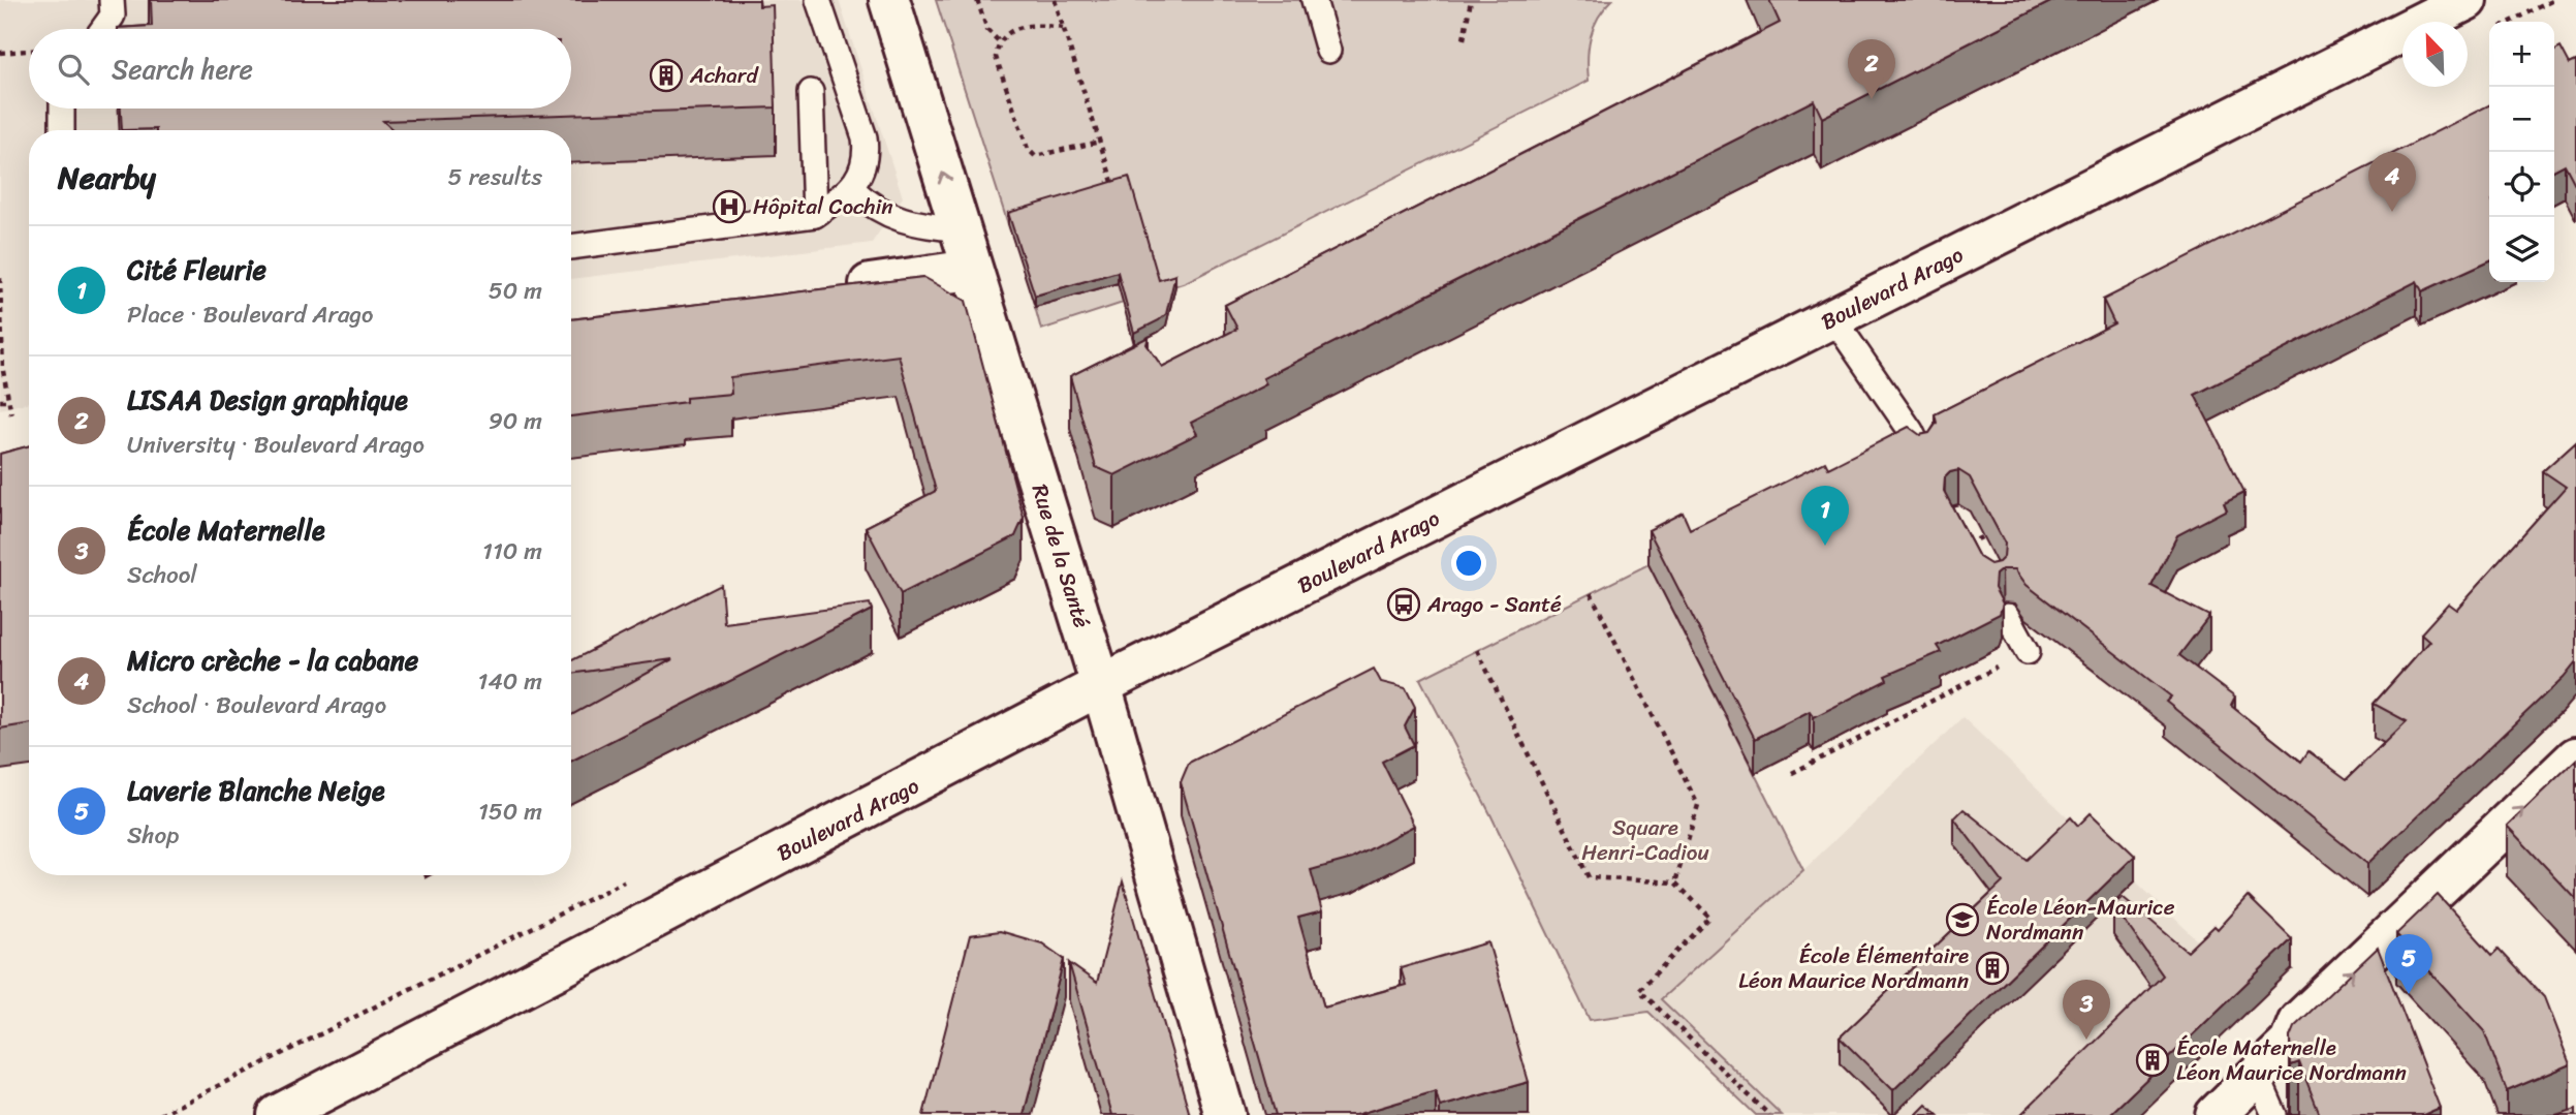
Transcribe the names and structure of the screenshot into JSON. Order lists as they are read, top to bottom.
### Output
{
  "streets": {
    "main road": ["Boulevard Arago", "Rue de la Santé"]
  },
  "crossings": [
    ["Boulevard Arago", "Rue de la Santé"]
  ],
  "parks": ["Square Henri-Cadiou"],
  "places": {
    "building": ["Achard", "École Élémentaire Léon Maurice Nordmann", "École Maternelle Léon Maurice Nordmann"],
    "hospital": ["Hôpital Cochin"],
    "bus stop": ["Arago - Santé"],
    "school or university": ["École Léon-Maurice Nordmann"]
  },
  "north": "top left",
  "page": {
    "map_buttons": ["+", "−"],
    "search": "Search here",
    "pins": [
      "2",
      "4",
      "1",
      "5",
      "3"
    ],
    "heading": ["Nearby", "5 results"],
    "list": [
      {
        "mark": "1",
        "name": "Cité Fleurie",
        "note": "Place · Boulevard Arago",
        "value": "50 m"
      },
      {
        "mark": "2",
        "name": "LISAA Design graphique",
        "note": "University · Boulevard Arago",
        "value": "90 m"
      },
      {
        "mark": "3",
        "name": "École Maternelle",
        "note": "School",
        "value": "110 m"
      },
      {
        "mark": "4",
        "name": "Micro crèche - la cabane",
        "note": "School · Boulevard Arago",
        "value": "140 m"
      },
      {
        "mark": "5",
        "name": "Laverie Blanche Neige",
        "note": "Shop",
        "value": "150 m"
      }
    ]
  }
}
